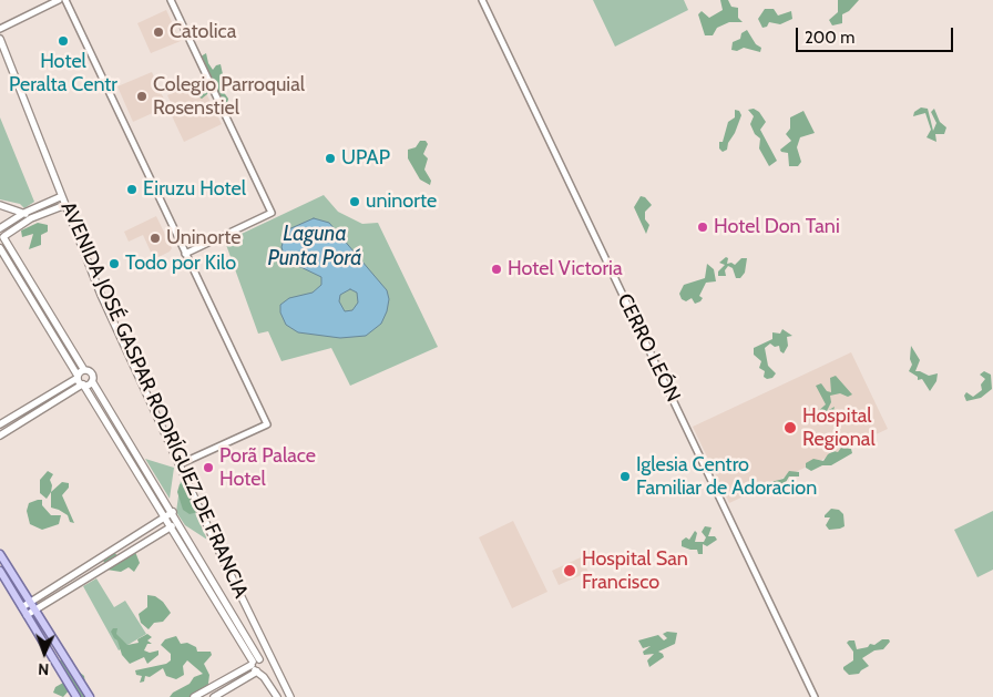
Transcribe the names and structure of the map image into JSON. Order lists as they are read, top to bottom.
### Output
{
  "streets": {
    "main road": ["AVENIDA JOSÉ GASPAR RODRÍGUEZ DE FRANCIA"],
    "street": ["CERRO LEÓN"]
  },
  "water": ["Laguna Punta Porá"],
  "places": [
    "Catolica",
    "Hotel Peralta Centr",
    "Colegio Parroquial Rosenstiel",
    "UPAP",
    "Eiruzu Hotel",
    "uninorte",
    "Hotel Don Tani",
    "Uninorte",
    "Todo por Kilo",
    "Hotel Victoria",
    "Hospital Regional",
    "Porã Palace Hotel",
    "Iglesia Centro Familiar de Adoracion",
    "Hospital San Francisco"
  ],
  "scale_bar": "200 m",
  "north": "bottom"
}
